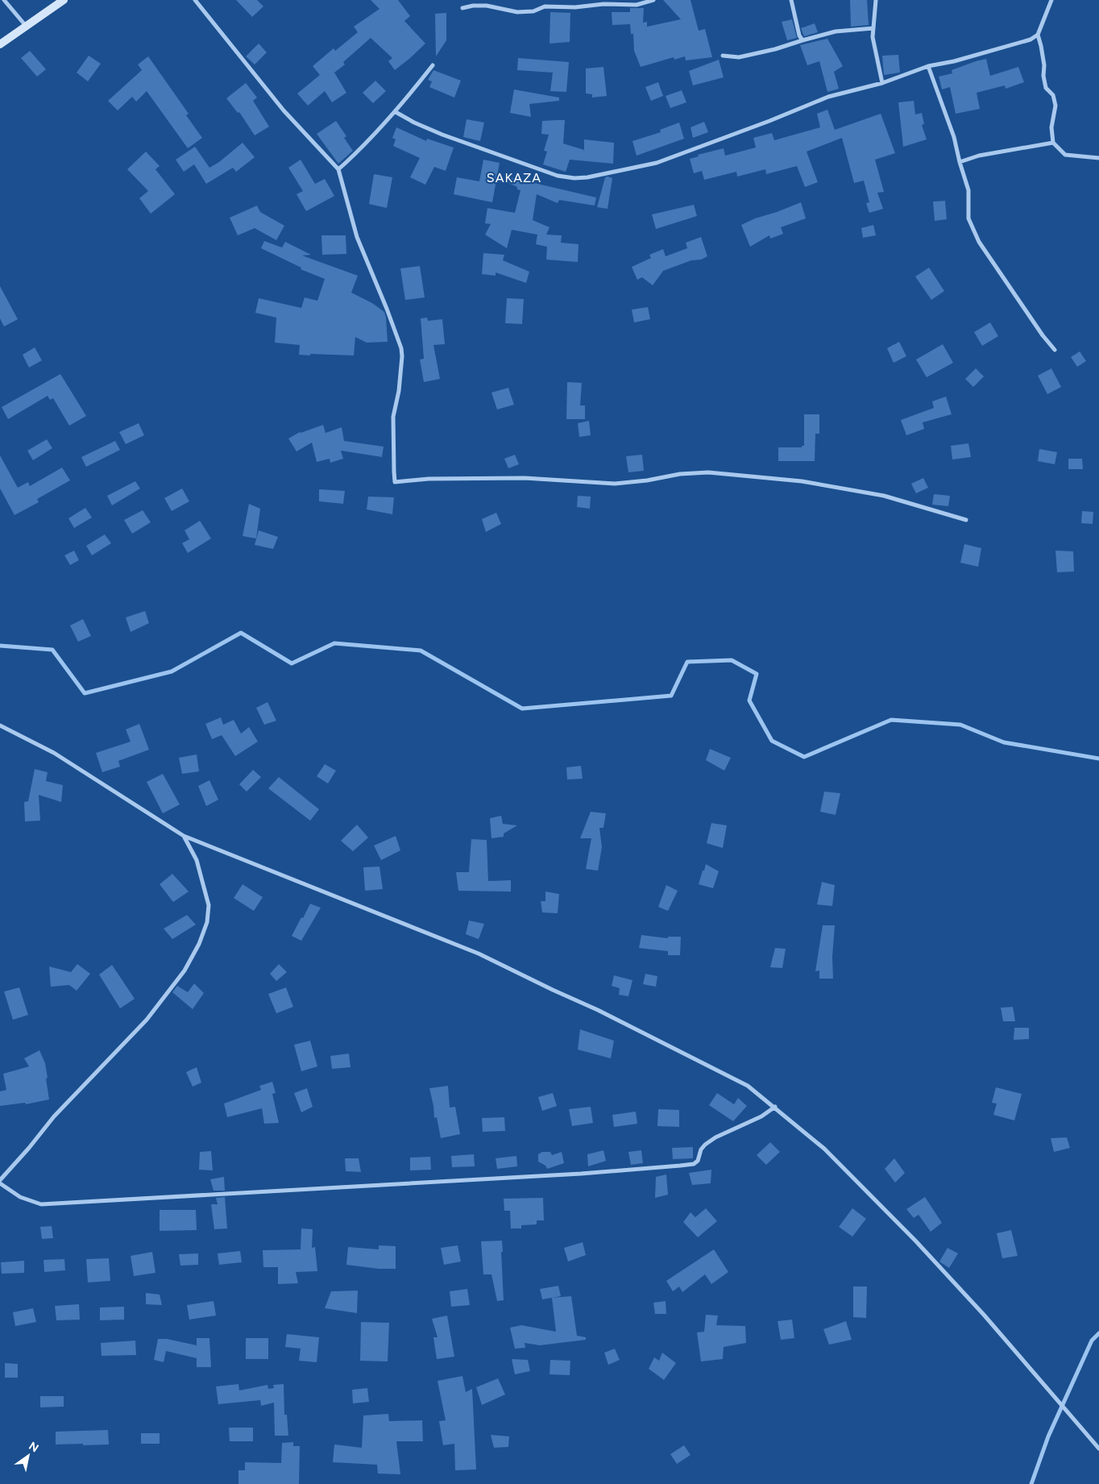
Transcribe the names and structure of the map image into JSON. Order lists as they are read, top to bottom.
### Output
{
  "districts": ["SAKAZA"],
  "north": "top right"
}
